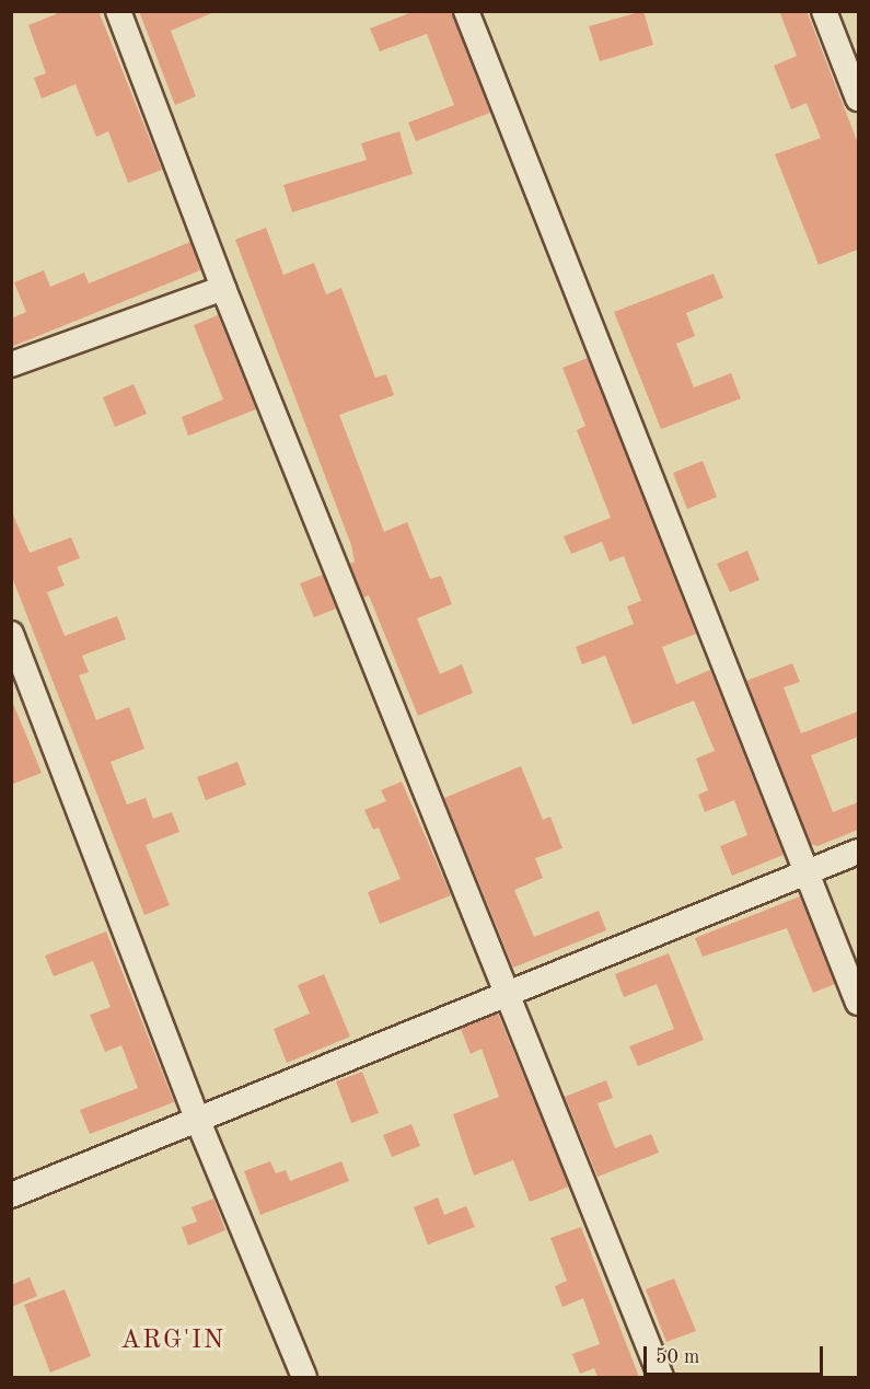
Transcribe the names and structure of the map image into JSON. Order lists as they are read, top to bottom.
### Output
{
  "districts": ["ARG'IN"],
  "scale_bar": "50 m"
}
